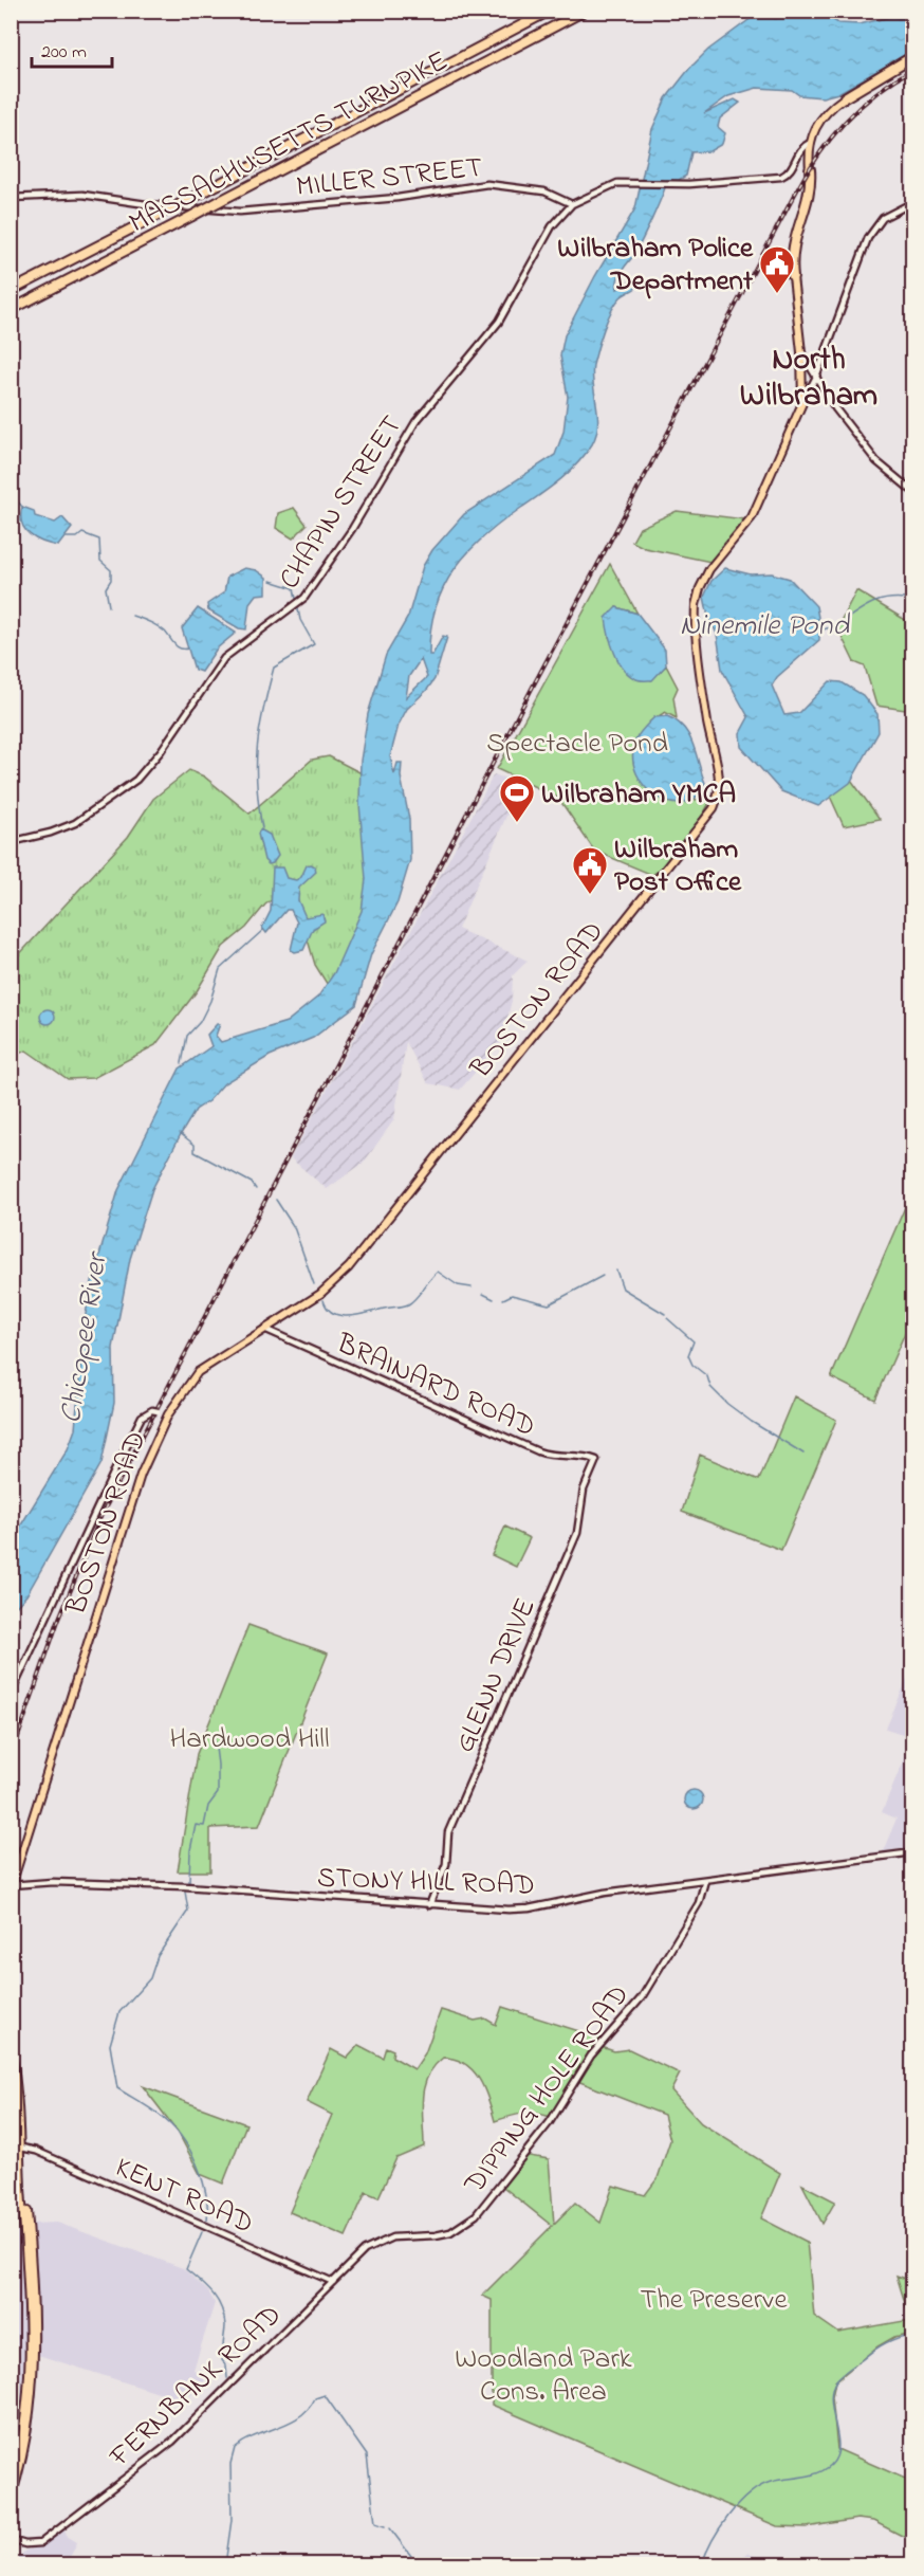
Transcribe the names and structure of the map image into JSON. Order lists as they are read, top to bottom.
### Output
{
  "streets": {
    "highway": ["MASSACHUSETTS TURNPIKE", "BOSTON ROAD"],
    "main road": [
      "MILLER STREET",
      "CHAPIN STREET",
      "BRAINARD ROAD",
      "GLENN DRIVE",
      "STONY HILL ROAD",
      "DIPPING HOLE ROAD",
      "KENT ROAD",
      "FERNBANK ROAD"
    ]
  },
  "crossings": [
    ["MILLER STREET", "CHAPIN STREET"],
    ["BOSTON ROAD", "BRAINARD ROAD"],
    ["BOSTON ROAD", "STONY HILL ROAD"],
    ["BRAINARD ROAD", "GLENN DRIVE"],
    ["GLENN DRIVE", "STONY HILL ROAD"],
    ["STONY HILL ROAD", "DIPPING HOLE ROAD"],
    ["DIPPING HOLE ROAD", "FERNBANK ROAD"],
    ["KENT ROAD", "FERNBANK ROAD"]
  ],
  "districts": ["North Wilbraham"],
  "water": ["Ninemile Pond", "Chicopee River"],
  "parks": [
    "Spectacle Pond",
    "Hardwood Hill",
    "The Preserve",
    "Woodland Park Cons. Area"
  ],
  "places": {
    "public building": ["Wilbraham Police Department", "Wilbraham Post Office"],
    "sports": ["Wilbraham YMCA"]
  },
  "scale_bar": "200 m"
}
